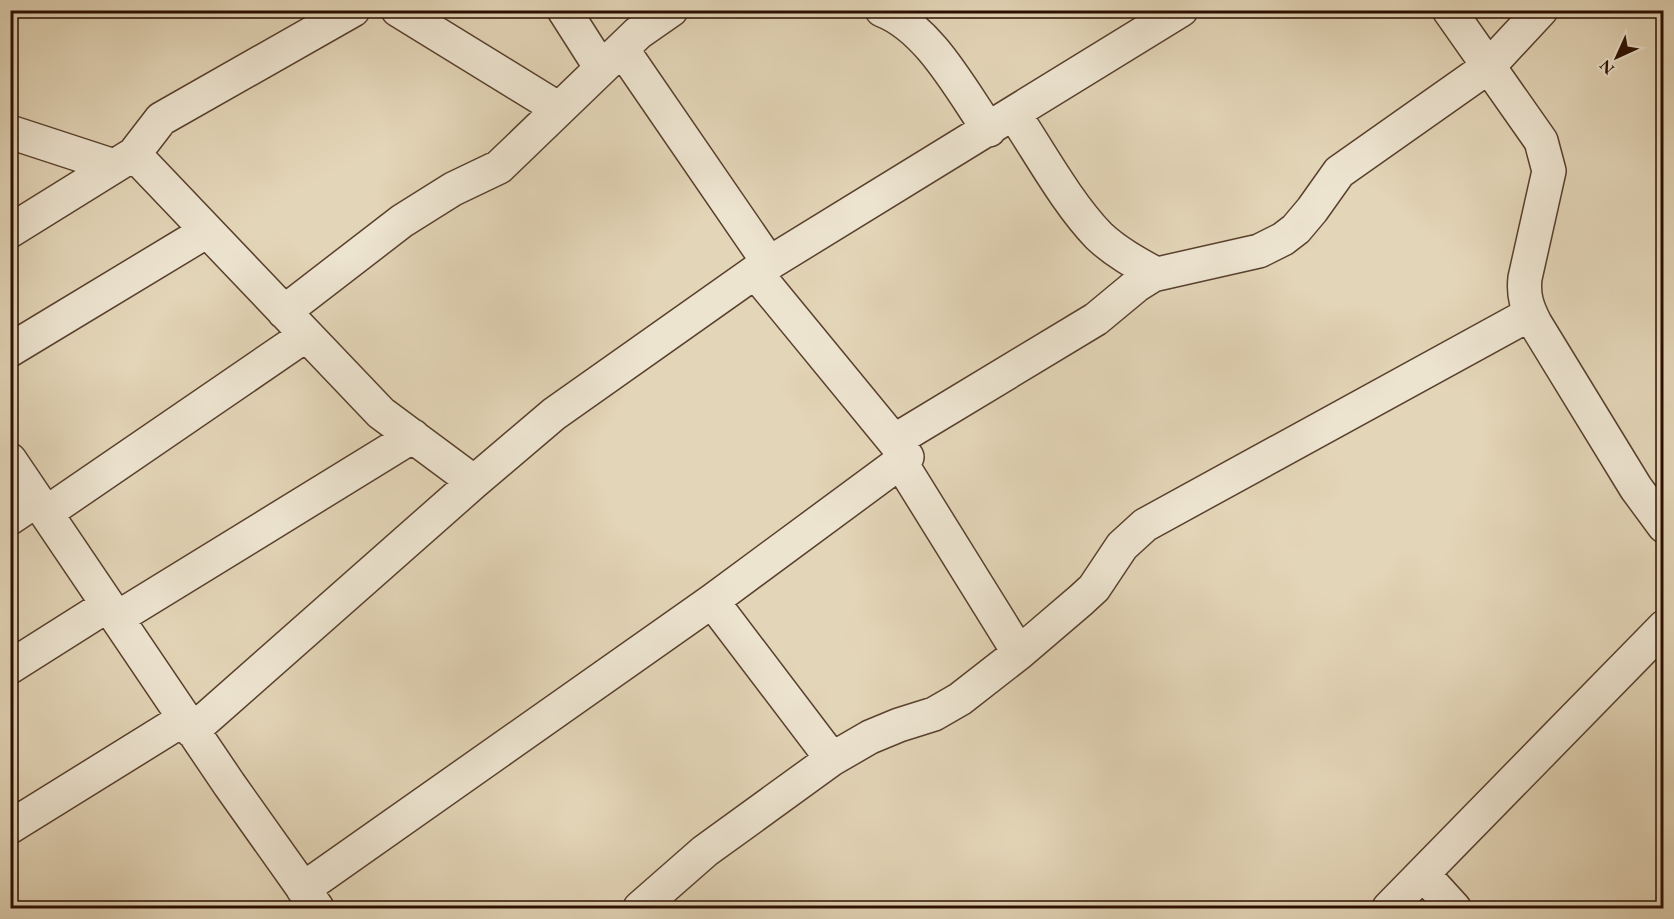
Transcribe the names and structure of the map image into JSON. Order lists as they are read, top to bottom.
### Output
{
  "north": "bottom left"
}
